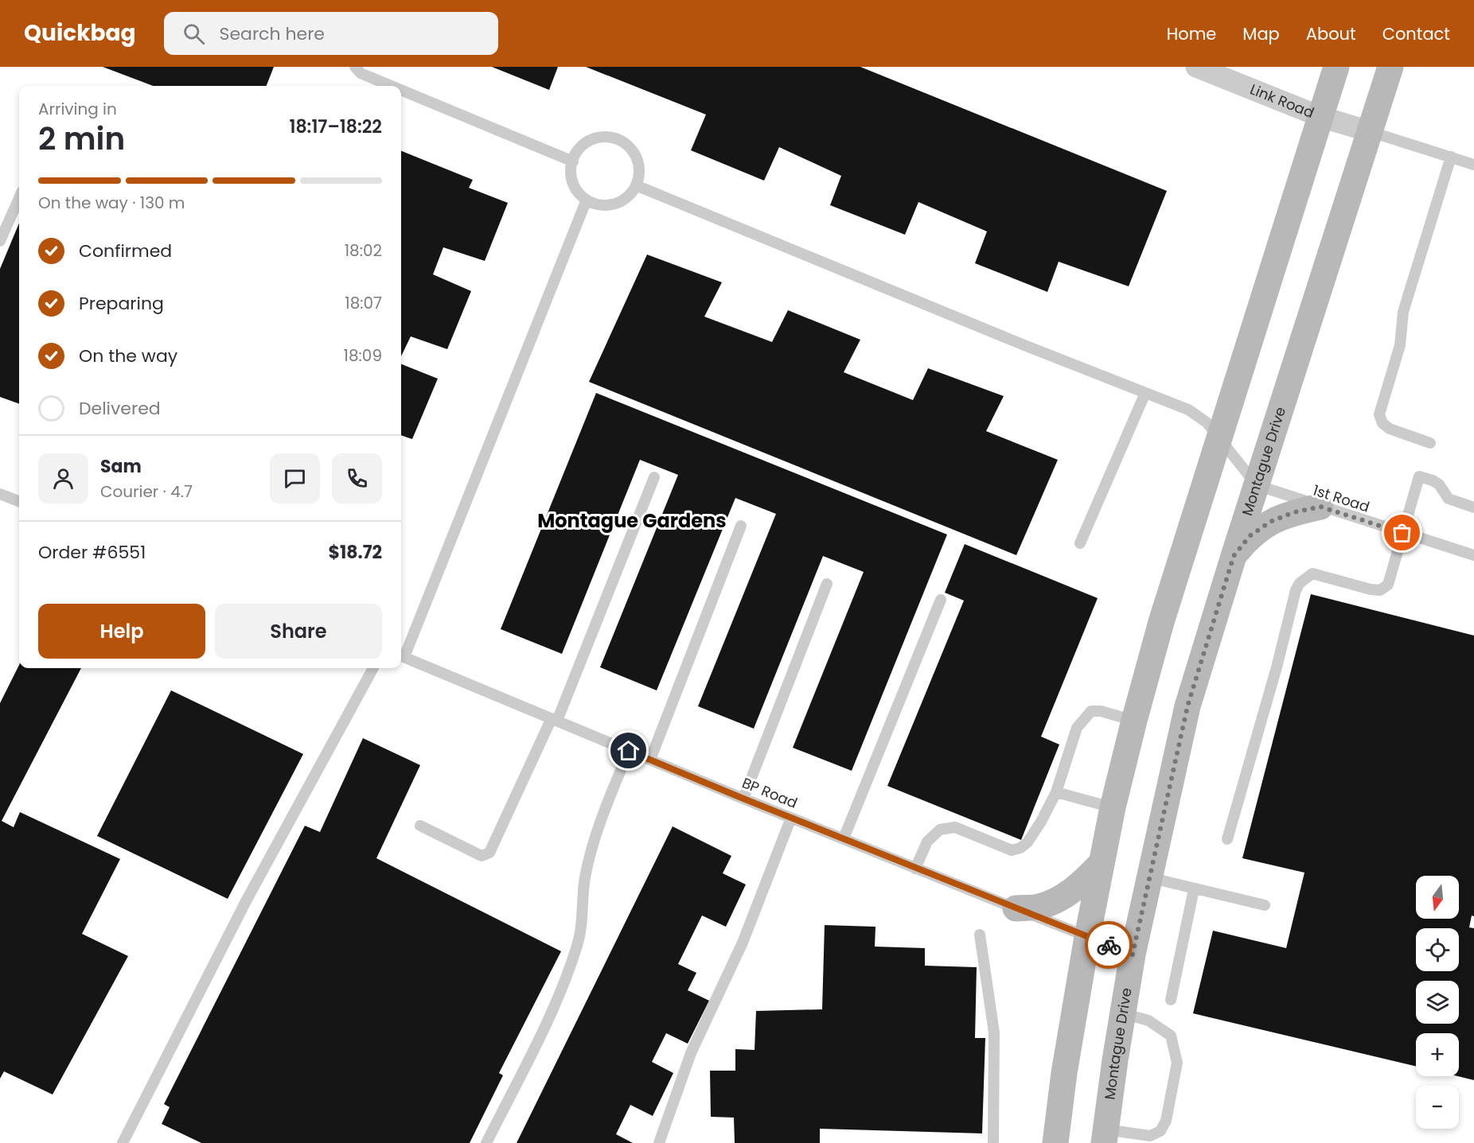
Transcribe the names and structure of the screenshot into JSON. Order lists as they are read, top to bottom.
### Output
{
  "streets": {
    "main road": ["Montague Drive"],
    "street": ["Link Road"],
    "lane": ["1st Road", "BP Road"]
  },
  "crossings": [
    ["Link Road", "Montague Drive"],
    ["Montague Drive", "1st Road"],
    ["Montague Drive", "BP Road"]
  ],
  "districts": ["Montague Gardens"],
  "north": "bottom",
  "page": {
    "header": "Quickbag",
    "search": "Search here",
    "nav": [
      "Home",
      "Map",
      "About",
      "Contact"
    ],
    "heading": ["2 min", "Arriving in", "18:17–18:22"],
    "panel": [
      "Sam",
      "Courier · 4.7",
      "Order #6551",
      "$18.72"
    ],
    "bar": "On the way · 130 m",
    "list": [
      ["Confirmed", "18:02"],
      ["Preparing", "18:07"],
      ["On the way", "18:09"],
      "Delivered"
    ],
    "buttons": ["Help", "Share"],
    "map_buttons": ["+", "−"]
  }
}
